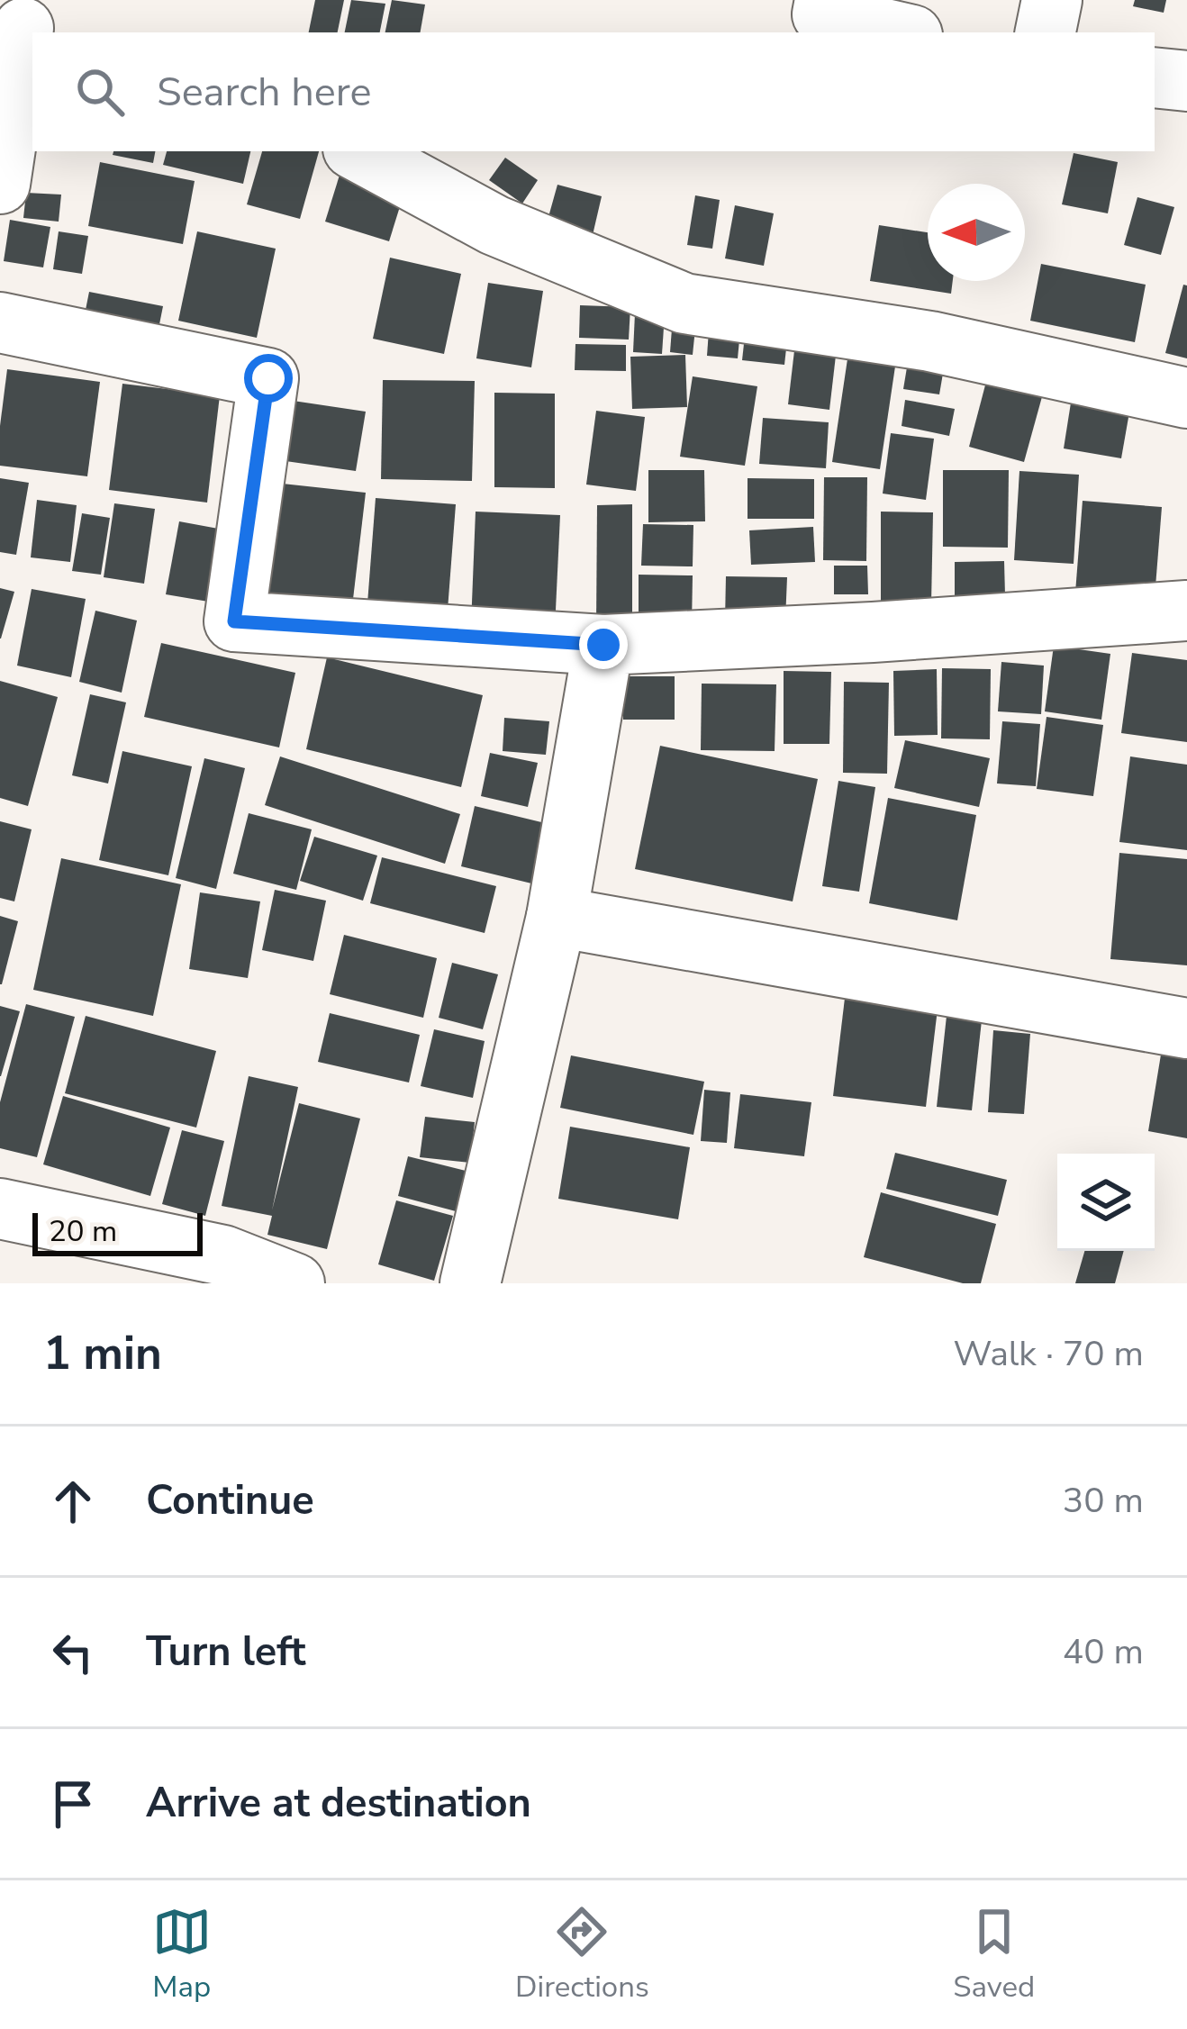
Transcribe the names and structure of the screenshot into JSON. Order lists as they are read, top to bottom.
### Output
{
  "scale_bar": "20 m",
  "north": "left",
  "page": {
    "search": "Search here",
    "scale": "20 m",
    "heading": ["1 min", "Walk · 70 m"],
    "list": [
      ["Continue", "30 m"],
      ["Turn left", "40 m"],
      "Arrive at destination"
    ],
    "nav": ["Map", "Directions", "Saved"]
  }
}
